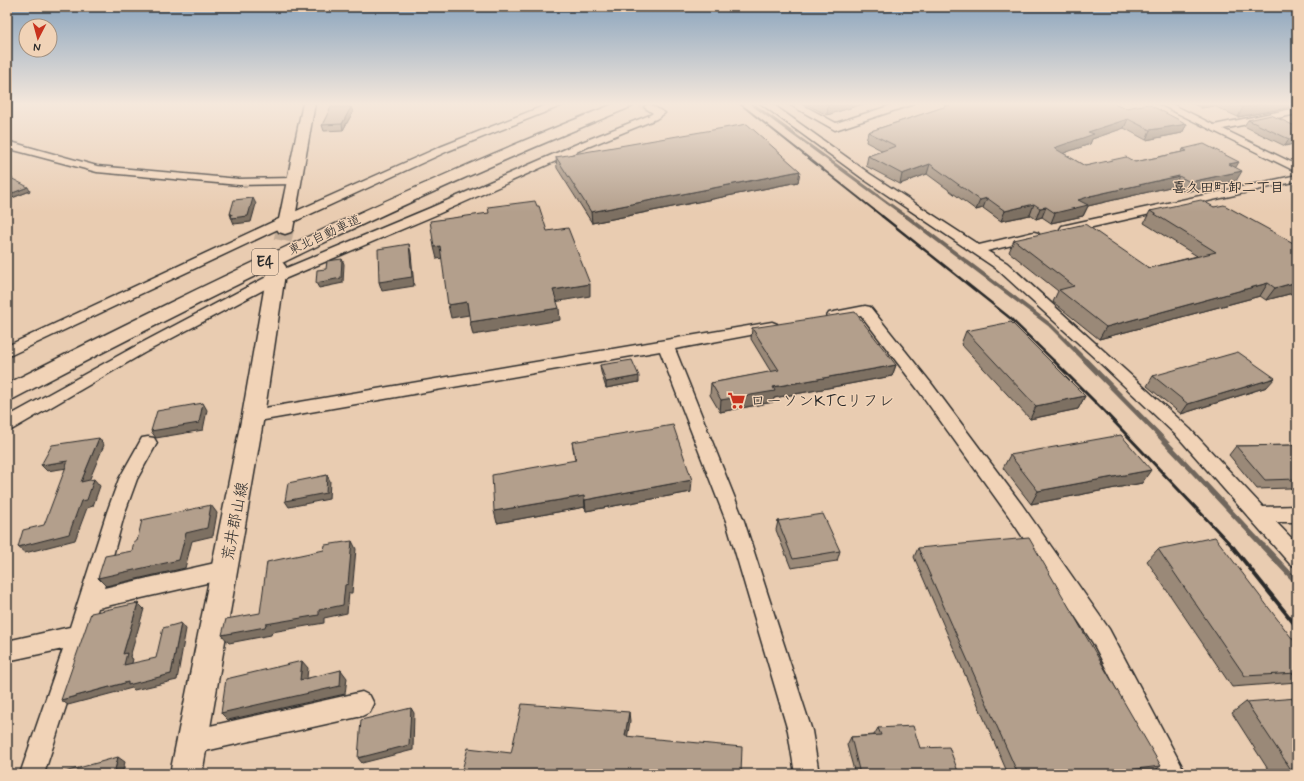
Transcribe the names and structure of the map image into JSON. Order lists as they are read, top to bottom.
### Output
{
  "streets": {
    "highway": ["東北自動車道", "E4"],
    "main road": ["荒井郡山線"]
  },
  "districts": ["喜久田町卸二丁目"],
  "places": {
    "supermarket": ["ローソンKTCリフレ"]
  },
  "north": "bottom"
}
